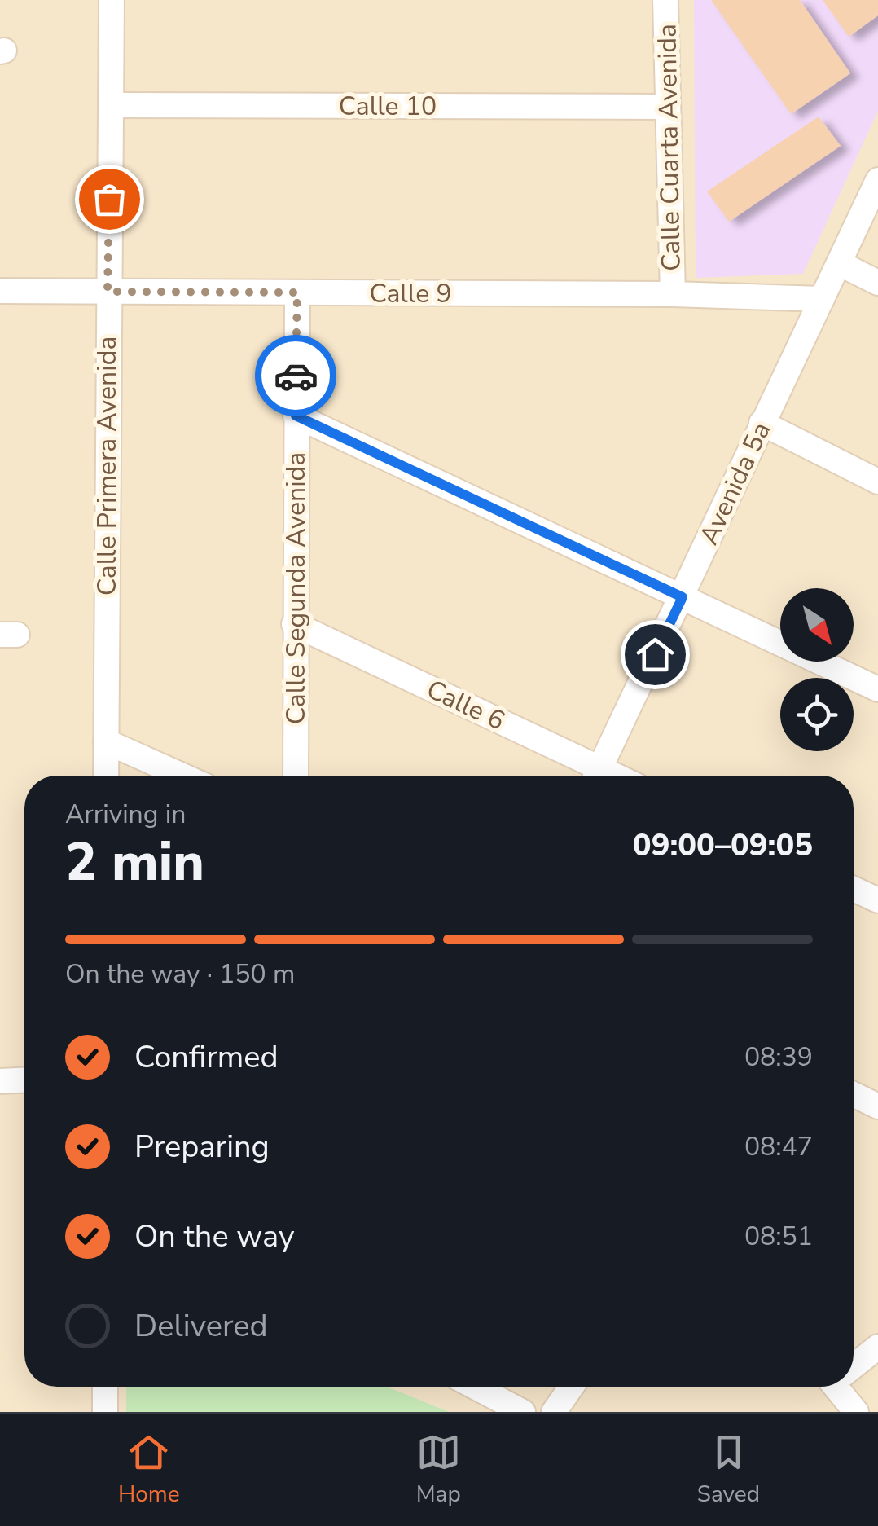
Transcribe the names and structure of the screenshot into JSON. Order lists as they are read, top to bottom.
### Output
{
  "streets": {
    "street": [
      "Calle 10",
      "Calle Cuarta Avenida",
      "Calle 9",
      "Calle Primera Avenida",
      "Avenida 5a",
      "Calle Segunda Avenida",
      "Calle 6"
    ]
  },
  "crossings": [
    ["Calle 10", "Calle Cuarta Avenida"],
    ["Calle 10", "Calle Primera Avenida"],
    ["Calle Cuarta Avenida", "Calle 9"],
    ["Calle 9", "Calle Primera Avenida"],
    ["Calle 9", "Avenida 5a"],
    ["Calle 9", "Calle Segunda Avenida"],
    ["Calle Segunda Avenida", "Calle 6"]
  ],
  "north": "bottom right",
  "page": {
    "heading": ["2 min", "Arriving in", "09:00–09:05"],
    "bar": "On the way · 150 m",
    "list": [
      ["Confirmed", "08:39"],
      ["Preparing", "08:47"],
      ["On the way", "08:51"],
      "Delivered"
    ],
    "tabs": ["Home", "Map", "Saved"]
  }
}
